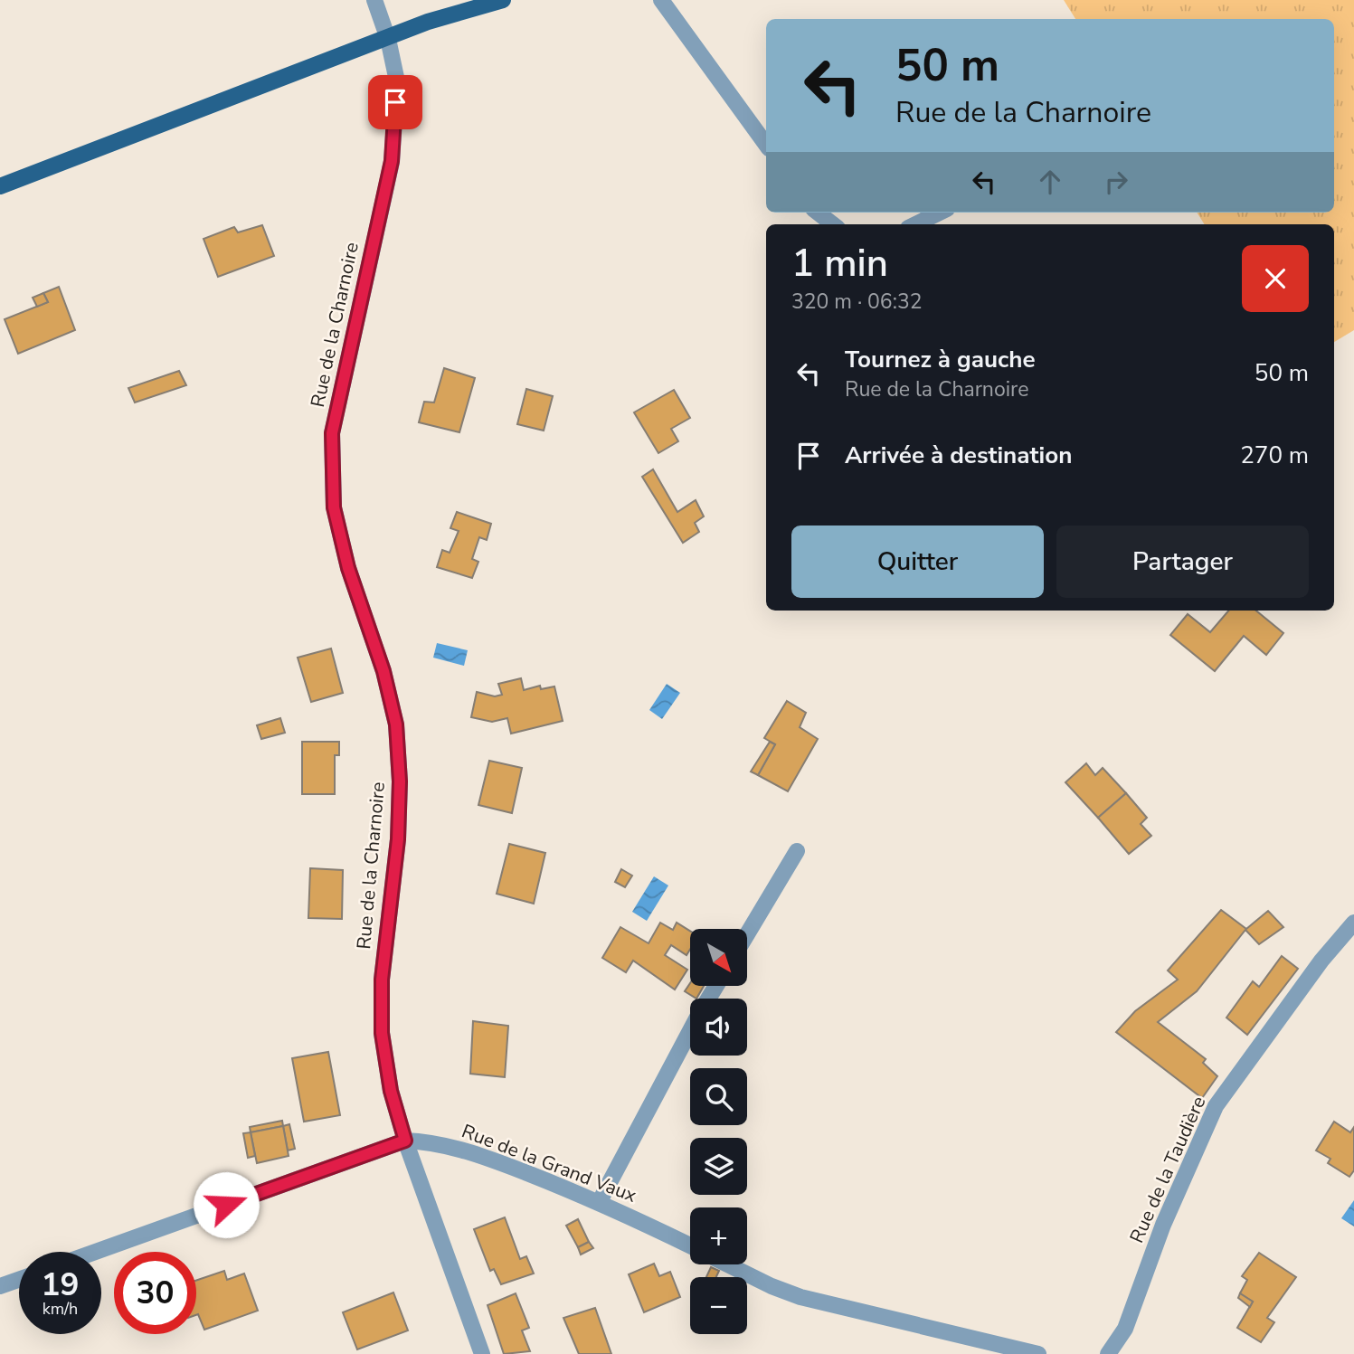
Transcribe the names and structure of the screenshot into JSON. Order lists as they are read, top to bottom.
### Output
{
  "streets": {
    "street": ["Rue de la Charnoire", "Rue de la Grand Vaux", "Rue de la Taudière"]
  },
  "crossings": [
    ["Rue de la Charnoire", "Rue de la Grand Vaux"]
  ],
  "north": "bottom right",
  "page": {
    "turn": ["50 m", "Rue de la Charnoire"],
    "heading": ["1 min", "320 m · 06:32"],
    "list": [
      {
        "name": "Tournez à gauche",
        "note": "Rue de la Charnoire",
        "value": "50 m"
      },
      {
        "name": "Arrivée à destination",
        "value": "270 m"
      }
    ],
    "buttons": ["Quitter", "Partager"],
    "map_buttons": ["+", "−"],
    "speed": "19 km/h",
    "limit": "30"
  }
}
